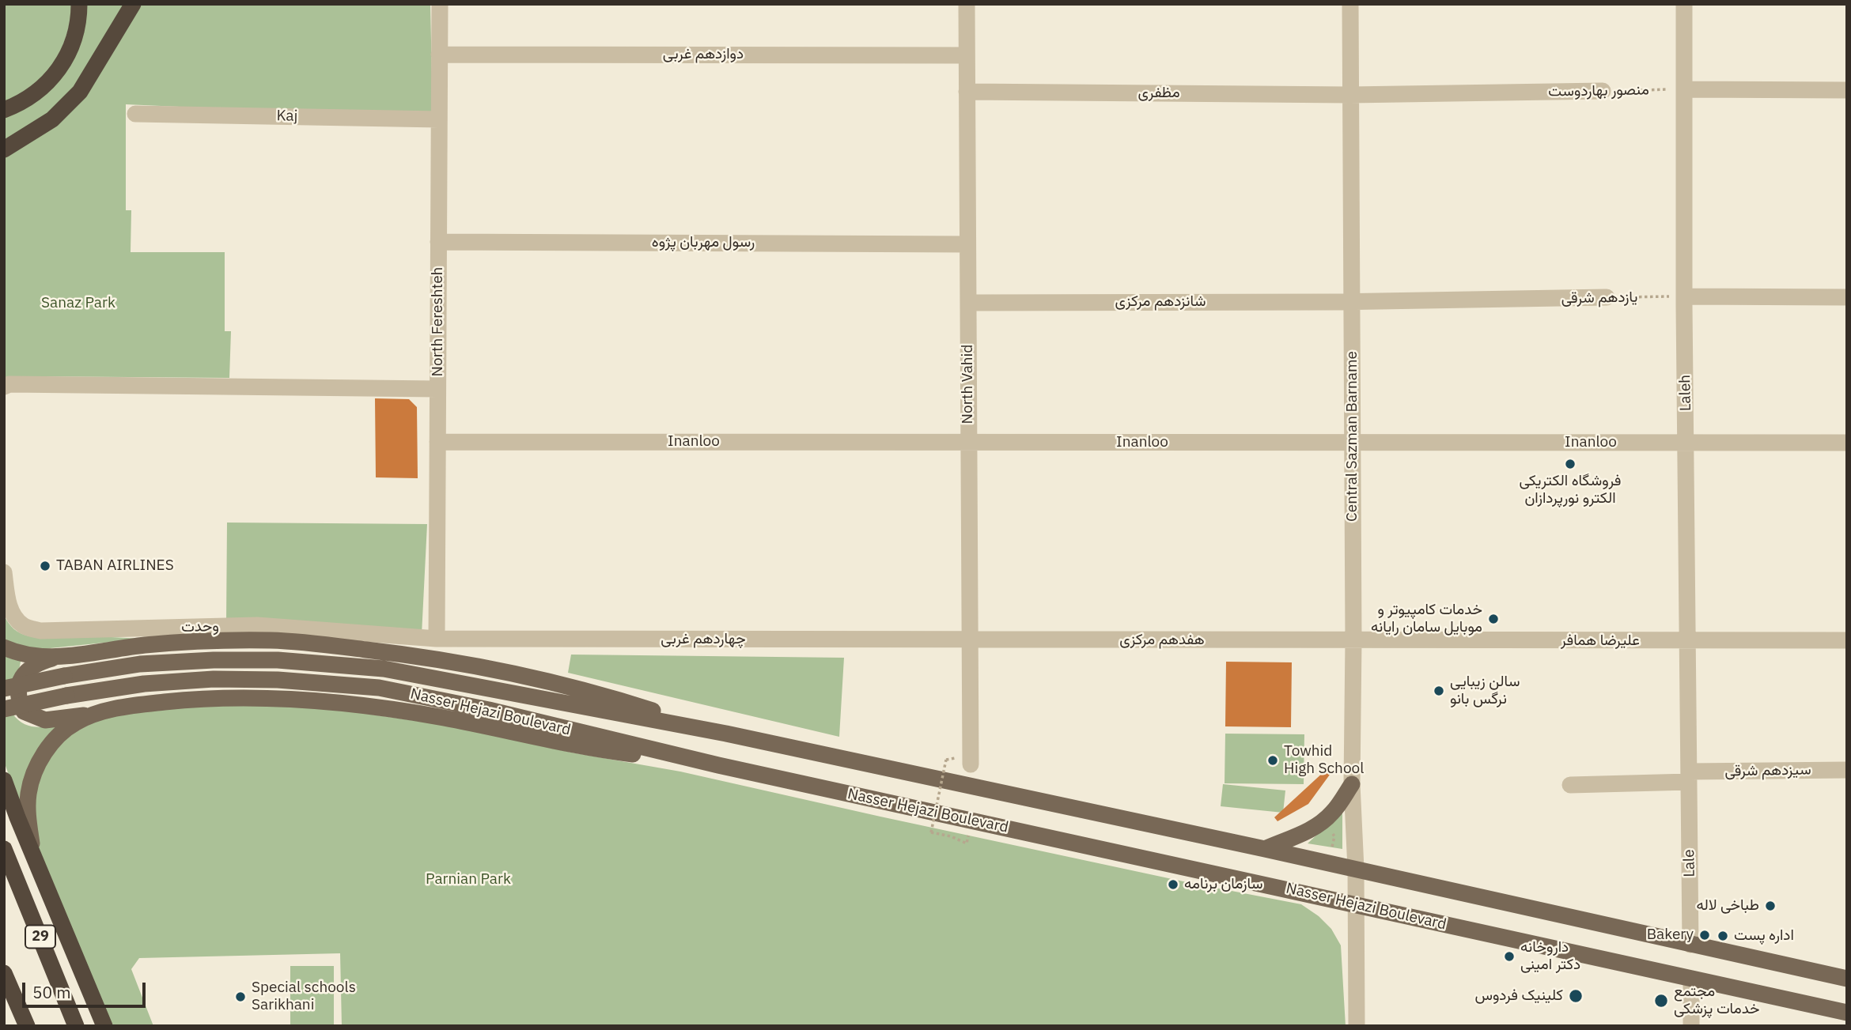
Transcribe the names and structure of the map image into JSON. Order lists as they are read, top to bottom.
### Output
{
  "streets": {
    "highway": ["29"],
    "main road": ["Nasser Hejazi Boulevard"],
    "street": [
      "دوازدهم غربی",
      "منصور بهاردوست",
      "مظفری",
      "Kaj",
      "رسول مهربان پژوه",
      "یازدهم شرقی",
      "شانزدهم مرکزی",
      "North Fereshteh",
      "North Vahid",
      "Laleh",
      "Central Sazman Barname",
      "Inanloo",
      "وحدت",
      "چهاردهم غربی",
      "هفدهم مرکزی",
      "علیرضا همافر",
      "سیزدهم شرقی",
      "Lale"
    ]
  },
  "crossings": [
    ["دوازدهم غربی", "North Fereshteh"],
    ["دوازدهم غربی", "North Vahid"],
    ["منصور بهاردوست", "مظفری"],
    ["منصور بهاردوست", "Laleh"],
    ["منصور بهاردوست", "Central Sazman Barname"],
    ["مظفری", "North Vahid"],
    ["مظفری", "Central Sazman Barname"],
    ["Kaj", "North Fereshteh"],
    ["رسول مهربان پژوه", "North Fereshteh"],
    ["رسول مهربان پژوه", "North Vahid"],
    ["یازدهم شرقی", "شانزدهم مرکزی"],
    ["یازدهم شرقی", "Laleh"],
    ["یازدهم شرقی", "Central Sazman Barname"],
    ["شانزدهم مرکزی", "North Vahid"],
    ["شانزدهم مرکزی", "Central Sazman Barname"],
    ["North Fereshteh", "Inanloo"],
    ["North Fereshteh", "وحدت"],
    ["North Fereshteh", "چهاردهم غربی"],
    ["North Vahid", "Inanloo"],
    ["North Vahid", "چهاردهم غربی"],
    ["North Vahid", "هفدهم مرکزی"],
    ["Laleh", "Inanloo"],
    ["Laleh", "علیرضا همافر"],
    ["Laleh", "سیزدهم شرقی"],
    ["Laleh", "Lale"],
    ["Central Sazman Barname", "Inanloo"],
    ["Central Sazman Barname", "هفدهم مرکزی"],
    ["Central Sazman Barname", "علیرضا همافر"],
    ["Central Sazman Barname", "Nasser Hejazi Boulevard"],
    ["وحدت", "چهاردهم غربی"],
    ["چهاردهم غربی", "هفدهم مرکزی"],
    ["هفدهم مرکزی", "علیرضا همافر"],
    ["Nasser Hejazi Boulevard", "Lale"],
    ["سیزدهم شرقی", "Lale"]
  ],
  "parks": ["Sanaz Park", "Parnian Park"],
  "places": [
    "فروشگاه الکتریکی الکترو نورپردازان",
    "TABAN AIRLINES",
    "خدمات کامپیوتر و موبایل سامان رایانه",
    "سالن زیبایی نرگس بانو",
    "Towhid High School",
    "سازمان برنامه",
    "طباخی لاله",
    "Bakery",
    "اداره پست",
    "داروخانه دکتر امینی",
    "کلینیک فردوس",
    "Special schools Sarikhani",
    "مجتمع خدمات پزشکی"
  ],
  "scale_bar": "50 m"
}
